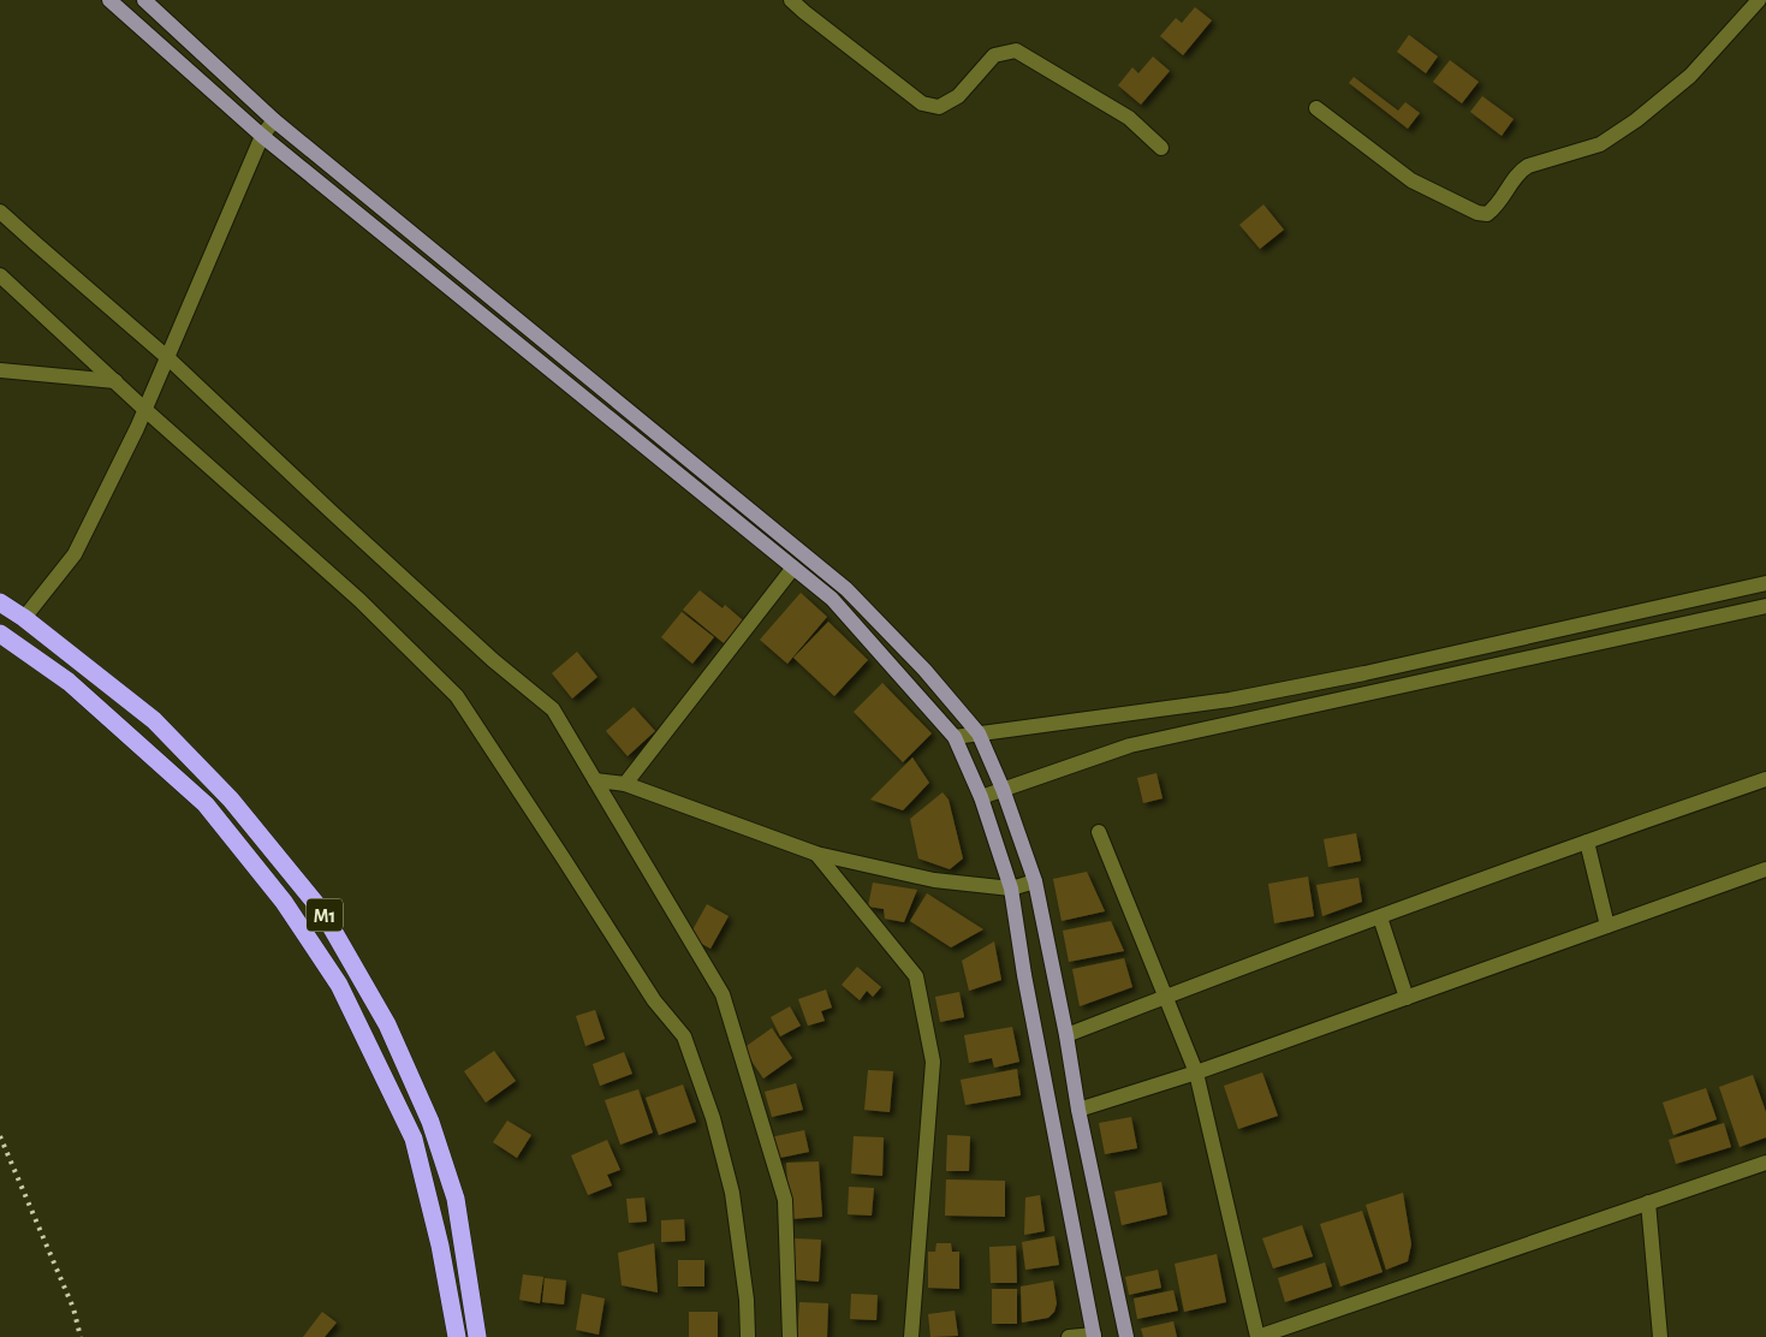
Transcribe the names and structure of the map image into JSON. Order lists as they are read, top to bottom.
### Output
{
  "streets": {
    "highway": ["M1"]
  }
}
